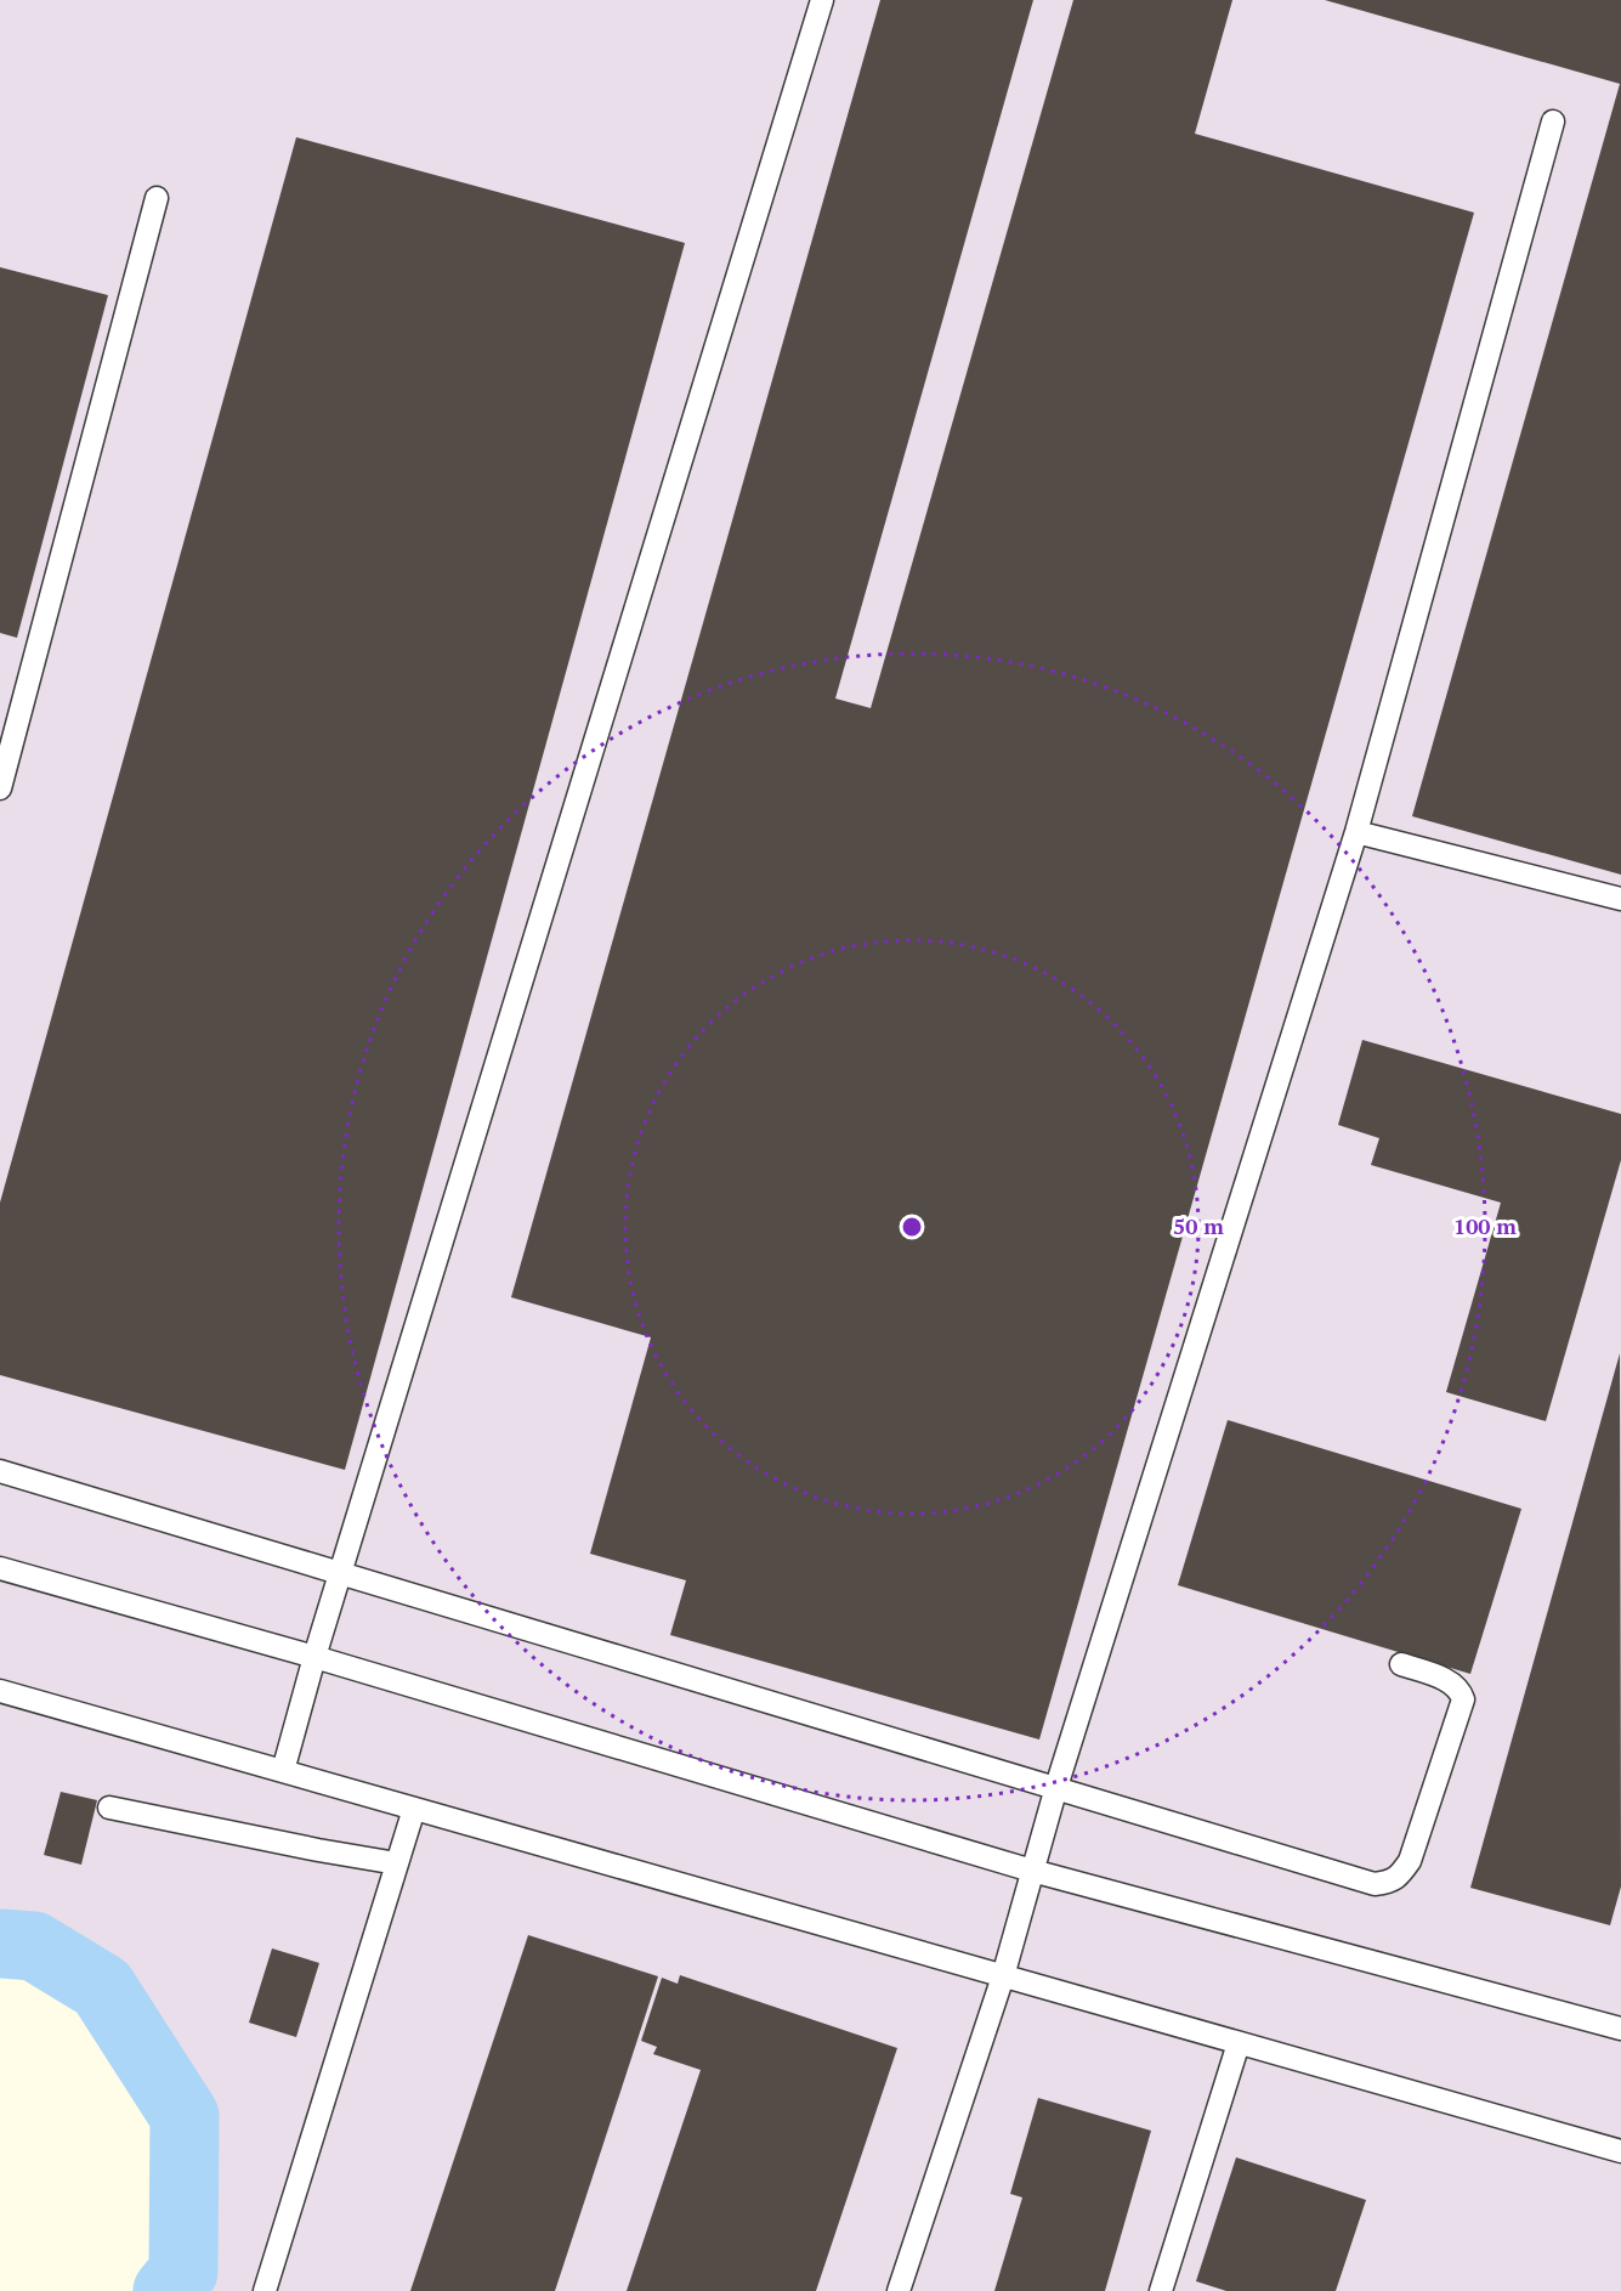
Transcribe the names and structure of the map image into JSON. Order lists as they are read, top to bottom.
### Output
{
  "rings": ["50 m", "100 m"]
}
